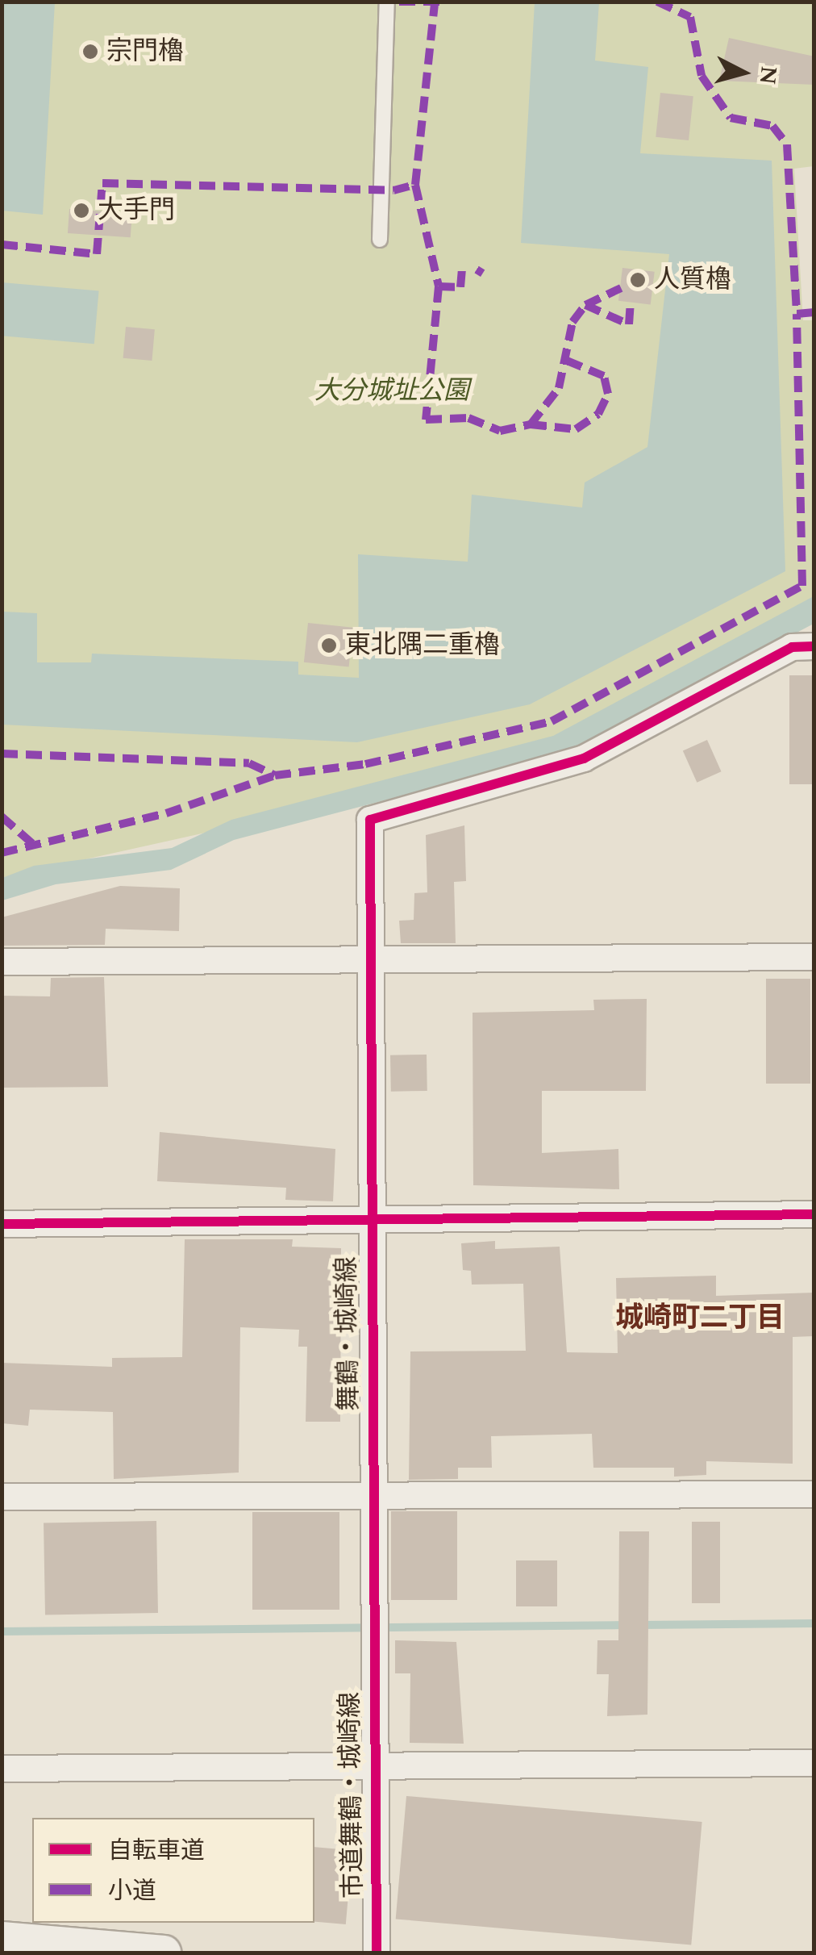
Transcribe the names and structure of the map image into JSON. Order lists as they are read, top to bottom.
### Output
{
  "streets": {
    "street": ["舞鶴・城崎線", "市道舞鶴・城崎線"]
  },
  "crossings": [
    ["舞鶴・城崎線", "市道舞鶴・城崎線"]
  ],
  "districts": ["城崎町二丁目"],
  "parks": ["大分城址公園"],
  "places": [
    "宗門櫓",
    "大手門",
    "人質櫓",
    "東北隅二重櫓"
  ],
  "legend": ["自転車道", "小道"],
  "north": "right"
}
